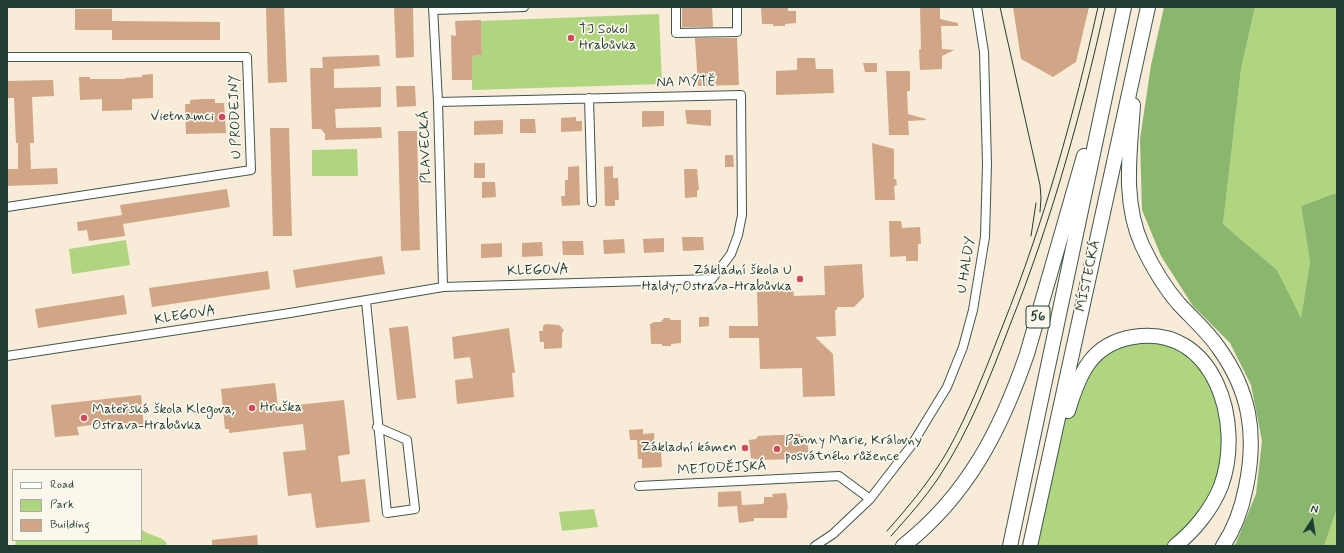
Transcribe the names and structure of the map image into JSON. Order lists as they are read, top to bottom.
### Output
{
  "streets": {
    "highway": ["MÍSTECKÁ", "56"],
    "street": [
      "NA MÝTĚ",
      "U PRODEJNY",
      "PLAVECKÁ",
      "U HALDY",
      "KLEGOVA",
      "METODĚJSKÁ"
    ]
  },
  "crossings": [
    ["NA MÝTĚ", "PLAVECKÁ"],
    ["NA MÝTĚ", "KLEGOVA"],
    ["PLAVECKÁ", "KLEGOVA"],
    ["U HALDY", "METODĚJSKÁ"],
    ["MÍSTECKÁ", "56"]
  ],
  "places": [
    "TJ Sokol Hrabůvka",
    "Vietnamci",
    "Základní škola U Haldy, Ostrava-Hrabůvka",
    "Hruška",
    "Mateřská škola Klegova, Ostrava-Hrabůvka",
    "Základní kámen",
    "Panny Marie, Královny posvátného růžence"
  ],
  "legend": ["Road", "Park", "Building"],
  "north": "top"
}
